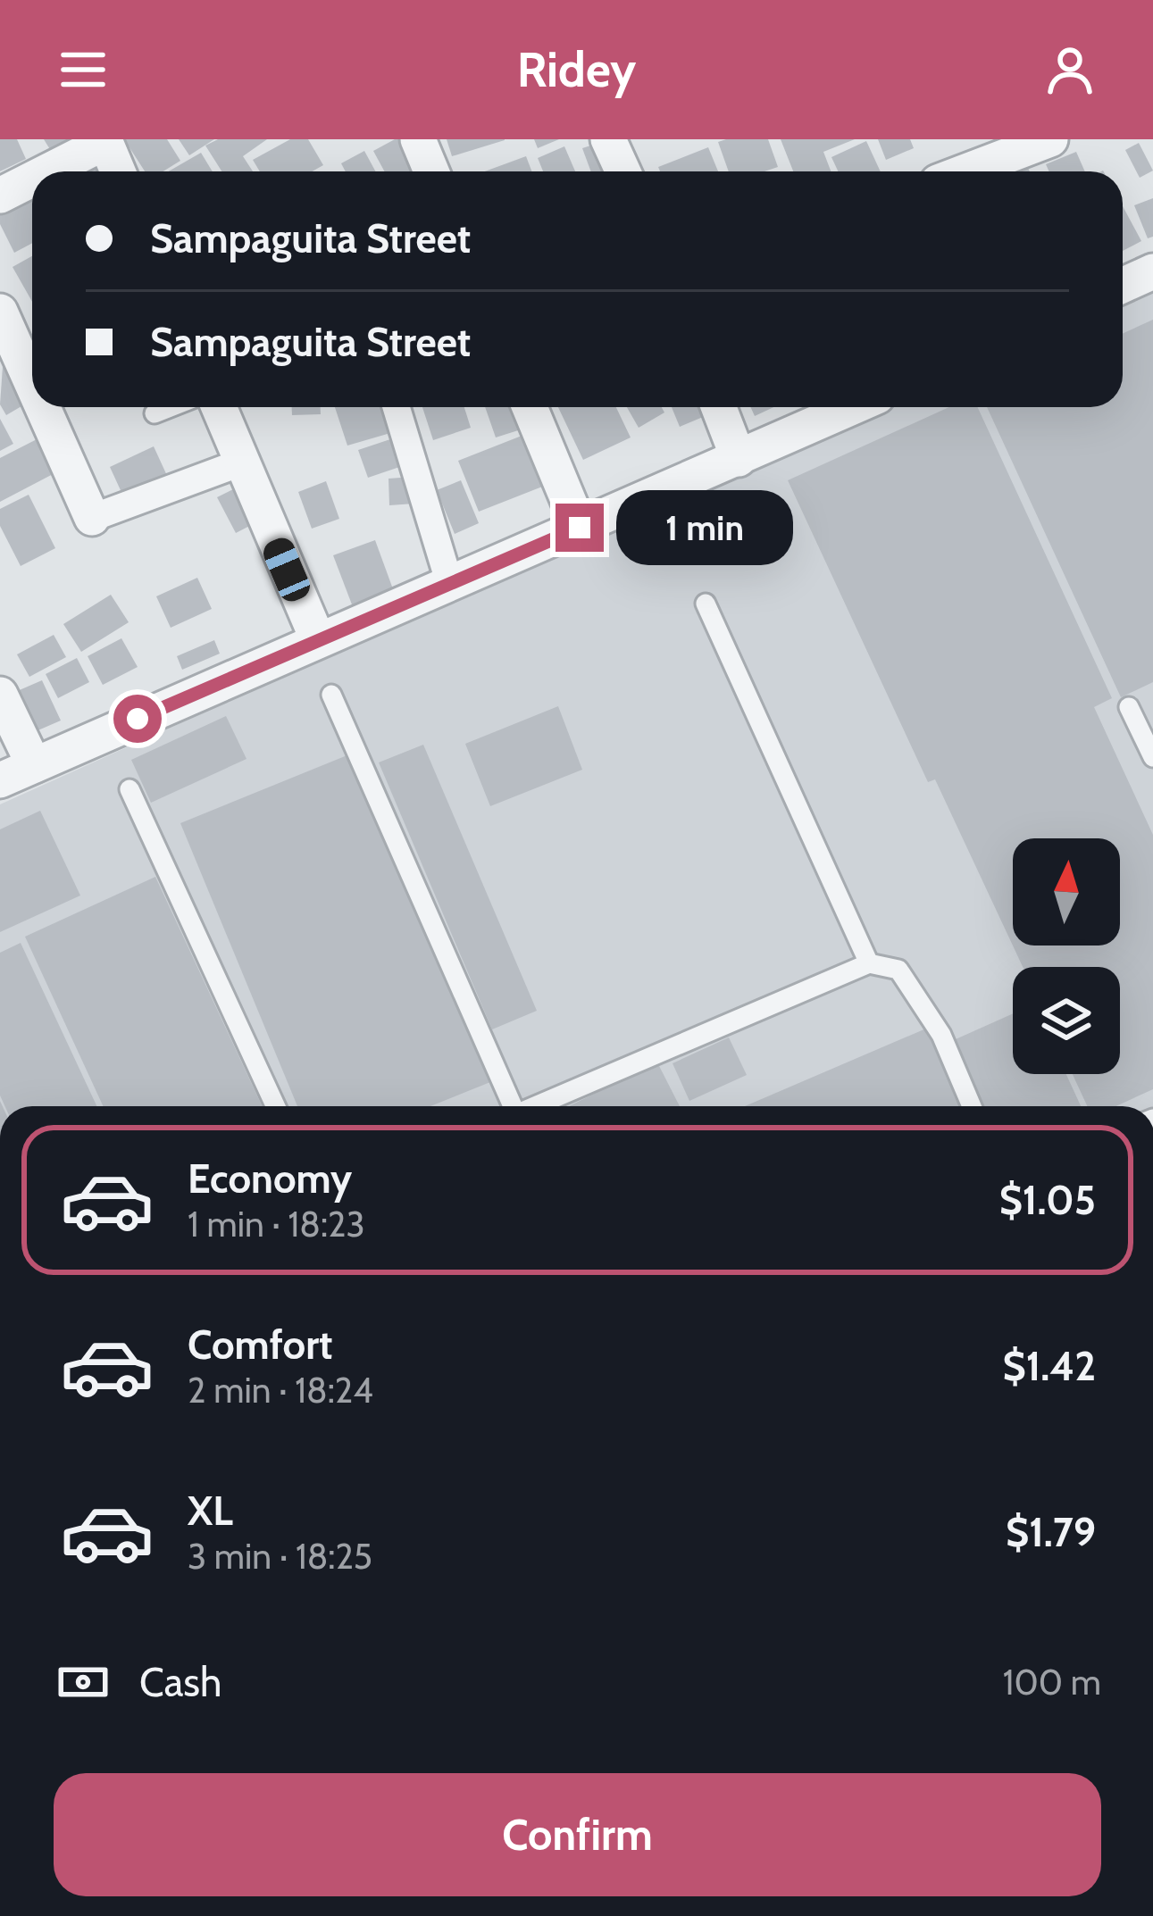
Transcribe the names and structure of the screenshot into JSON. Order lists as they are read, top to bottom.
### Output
{
  "north": "top",
  "page": {
    "header": "Ridey",
    "banner": ["Sampaguita Street", "Sampaguita Street"],
    "bubble": "1 min",
    "list": [
      {
        "name": "Economy",
        "note": "1 min · 18:23",
        "value": "$1.05"
      },
      {
        "name": "Comfort",
        "note": "2 min · 18:24",
        "value": "$1.42"
      },
      {
        "name": "XL",
        "note": "3 min · 18:25",
        "value": "$1.79"
      }
    ],
    "pay": ["Cash", "100 m"],
    "buttons": "Confirm"
  }
}
